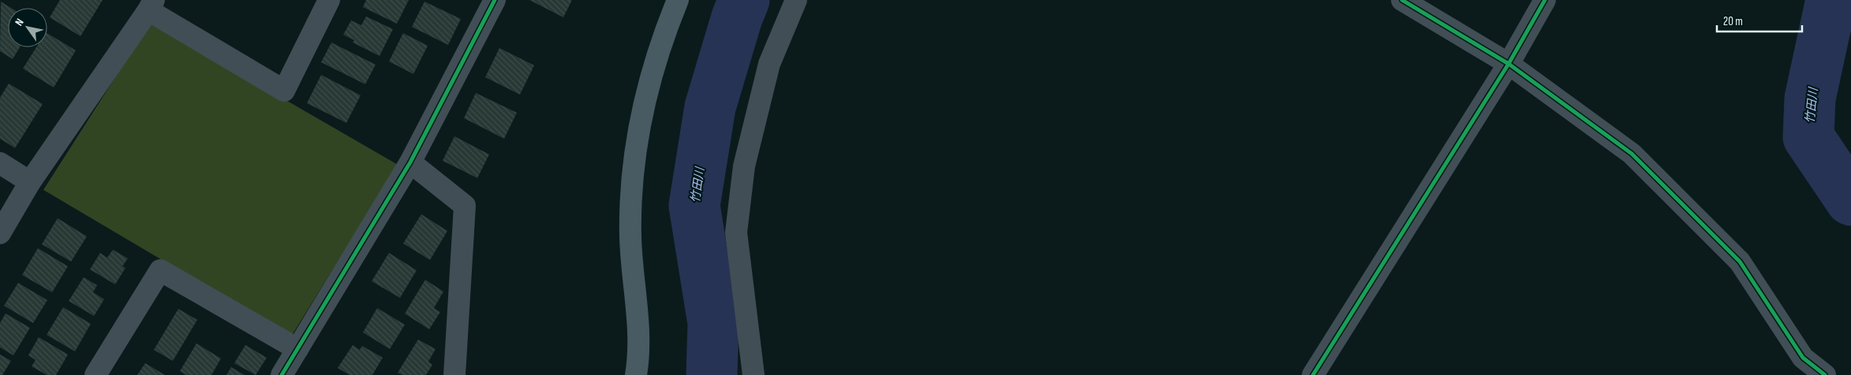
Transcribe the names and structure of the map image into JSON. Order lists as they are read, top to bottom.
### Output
{
  "water": ["竹田川"],
  "scale_bar": "20 m",
  "north": "top left"
}
